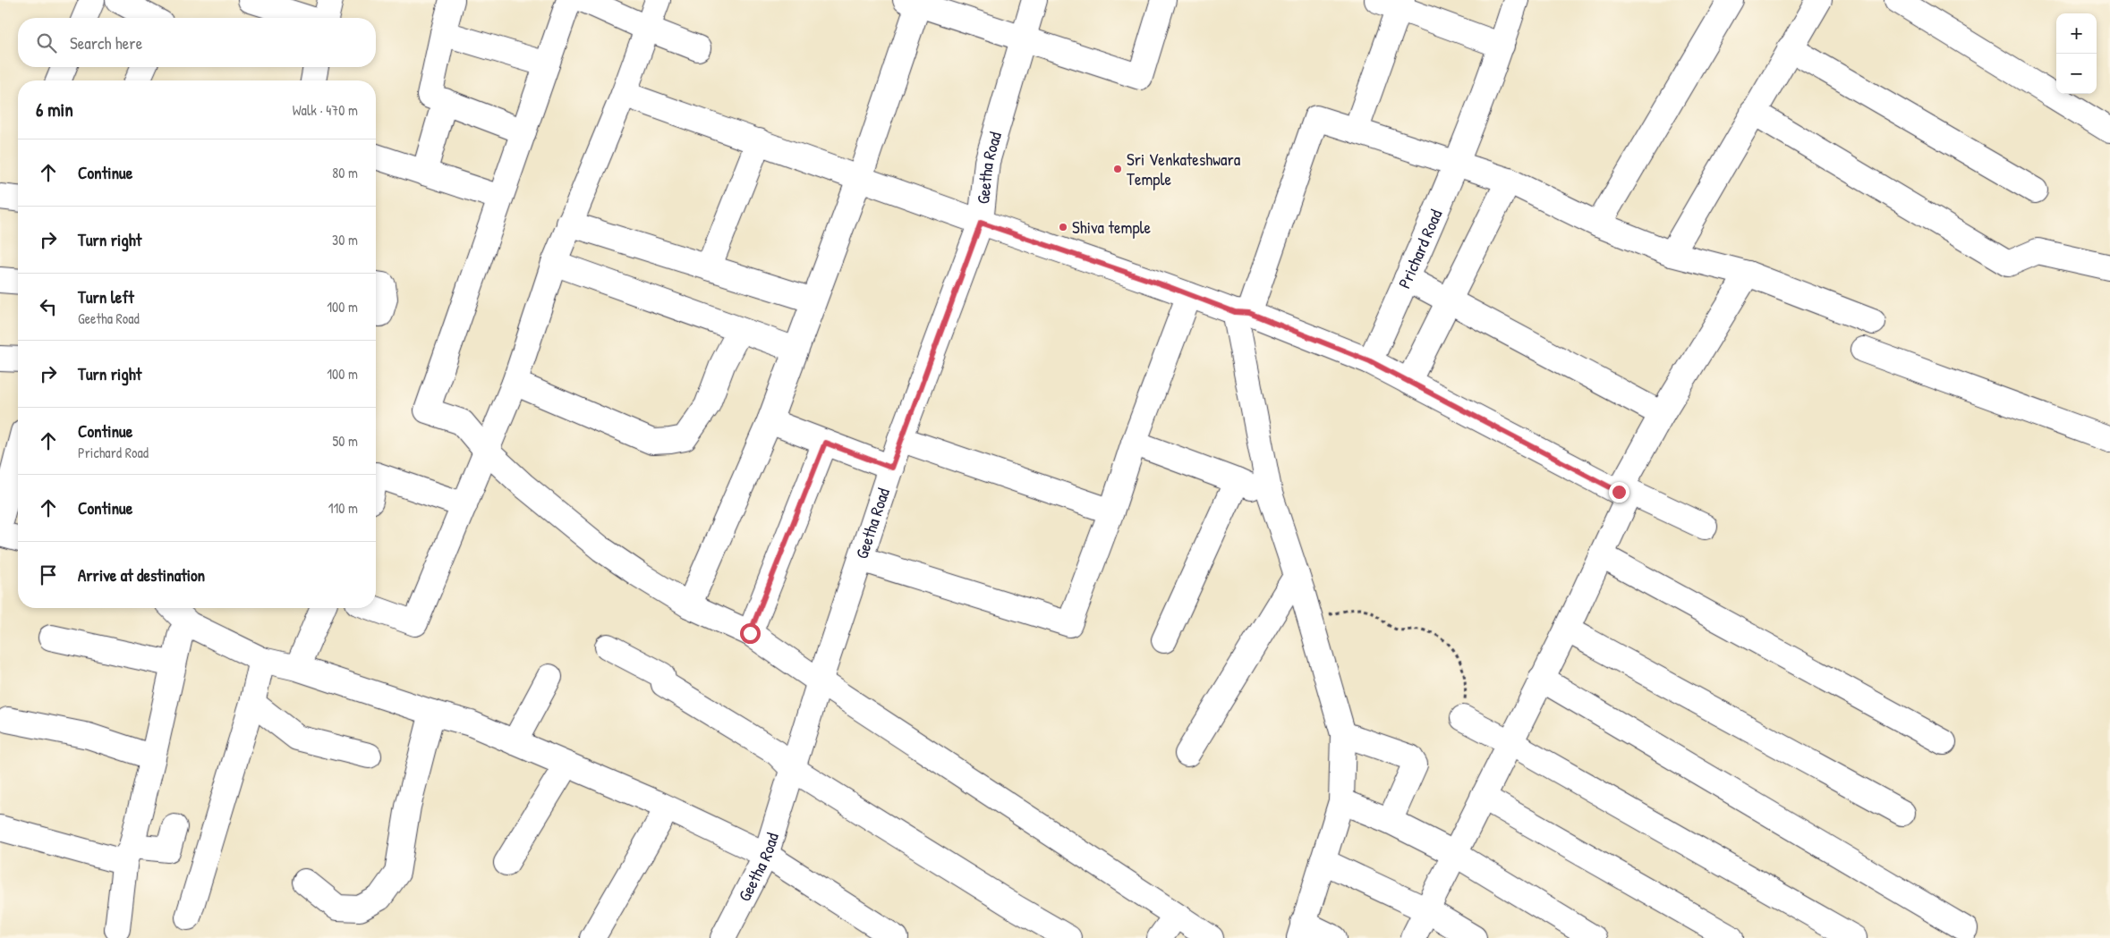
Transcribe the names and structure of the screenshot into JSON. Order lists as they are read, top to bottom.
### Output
{
  "streets": {
    "street": ["Geetha Road", "Prichard Road"]
  },
  "places": ["Sri Venkateshwara Temple", "Shiva temple"],
  "page": {
    "map_buttons": ["+", "−"],
    "search": "Search here",
    "heading": ["6 min", "Walk · 470 m"],
    "list": [
      ["Continue", "80 m"],
      ["Turn right", "30 m"],
      ["Turn left", "Geetha Road", "100 m"],
      ["Turn right", "100 m"],
      ["Continue", "Prichard Road", "50 m"],
      ["Continue", "110 m"],
      "Arrive at destination"
    ]
  }
}
